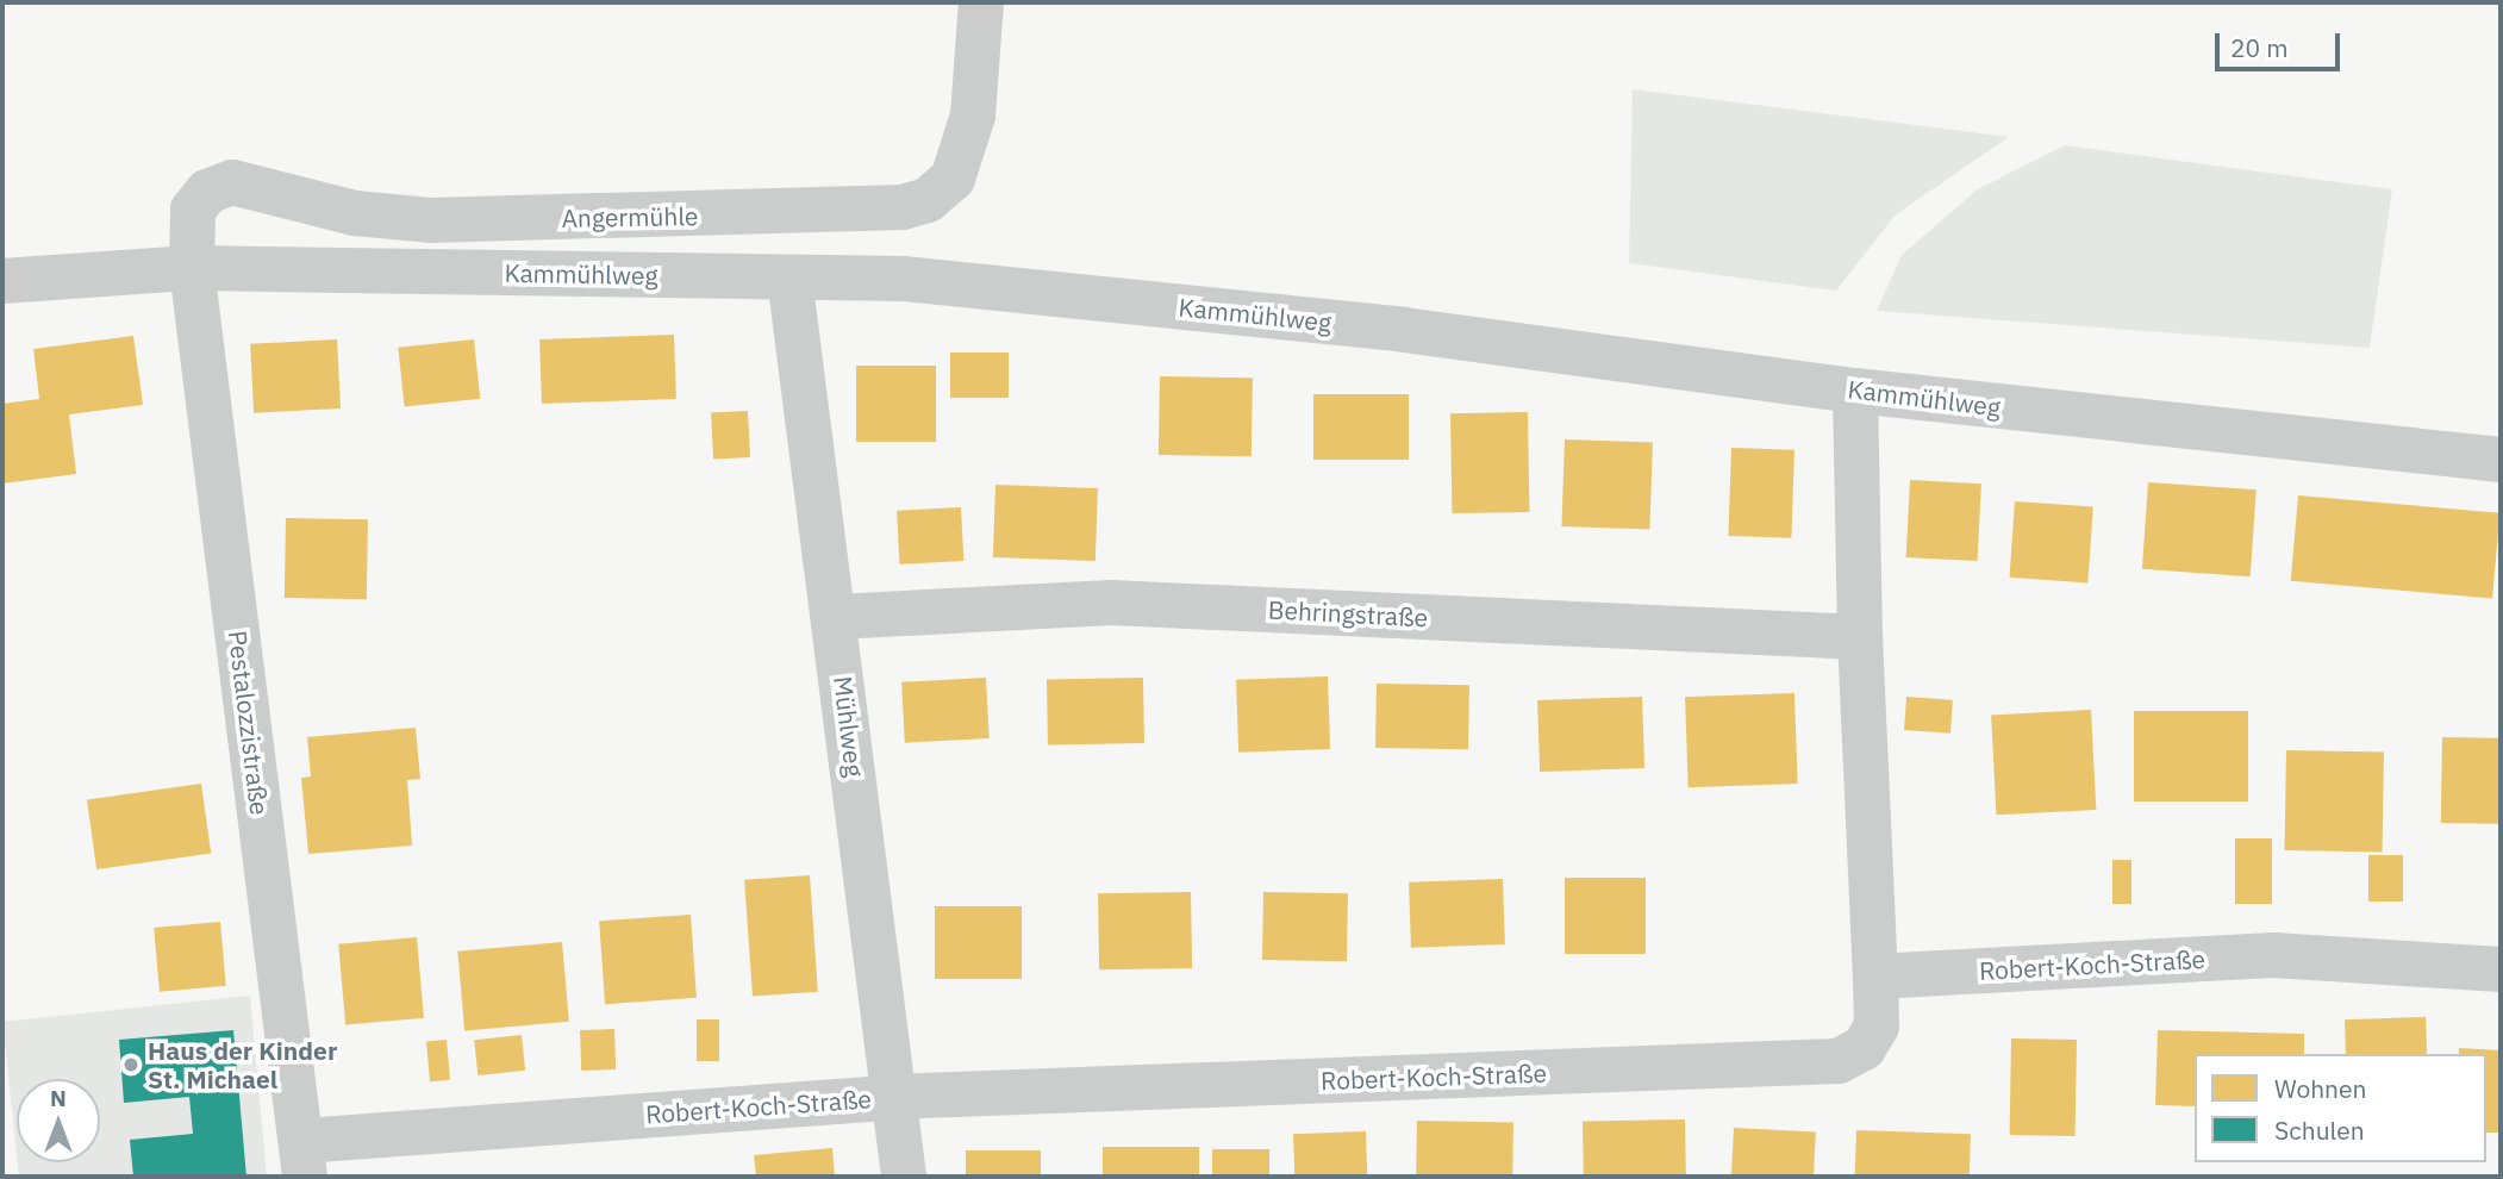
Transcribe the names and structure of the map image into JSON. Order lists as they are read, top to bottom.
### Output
{
  "streets": {
    "street": [
      "Angermühle",
      "Kammühlweg",
      "Behringstraße",
      "Pestalozzistraße",
      "Mühlweg",
      "Robert-Koch-Straße"
    ]
  },
  "crossings": [
    ["Angermühle", "Kammühlweg"],
    ["Angermühle", "Pestalozzistraße"],
    ["Kammühlweg", "Pestalozzistraße"],
    ["Kammühlweg", "Mühlweg"],
    ["Behringstraße", "Mühlweg"],
    ["Pestalozzistraße", "Robert-Koch-Straße"],
    ["Mühlweg", "Robert-Koch-Straße"]
  ],
  "places": ["Haus der Kinder St. Michael"],
  "legend": ["Wohnen", "Schulen"],
  "scale_bar": "20 m",
  "north": "top"
}
